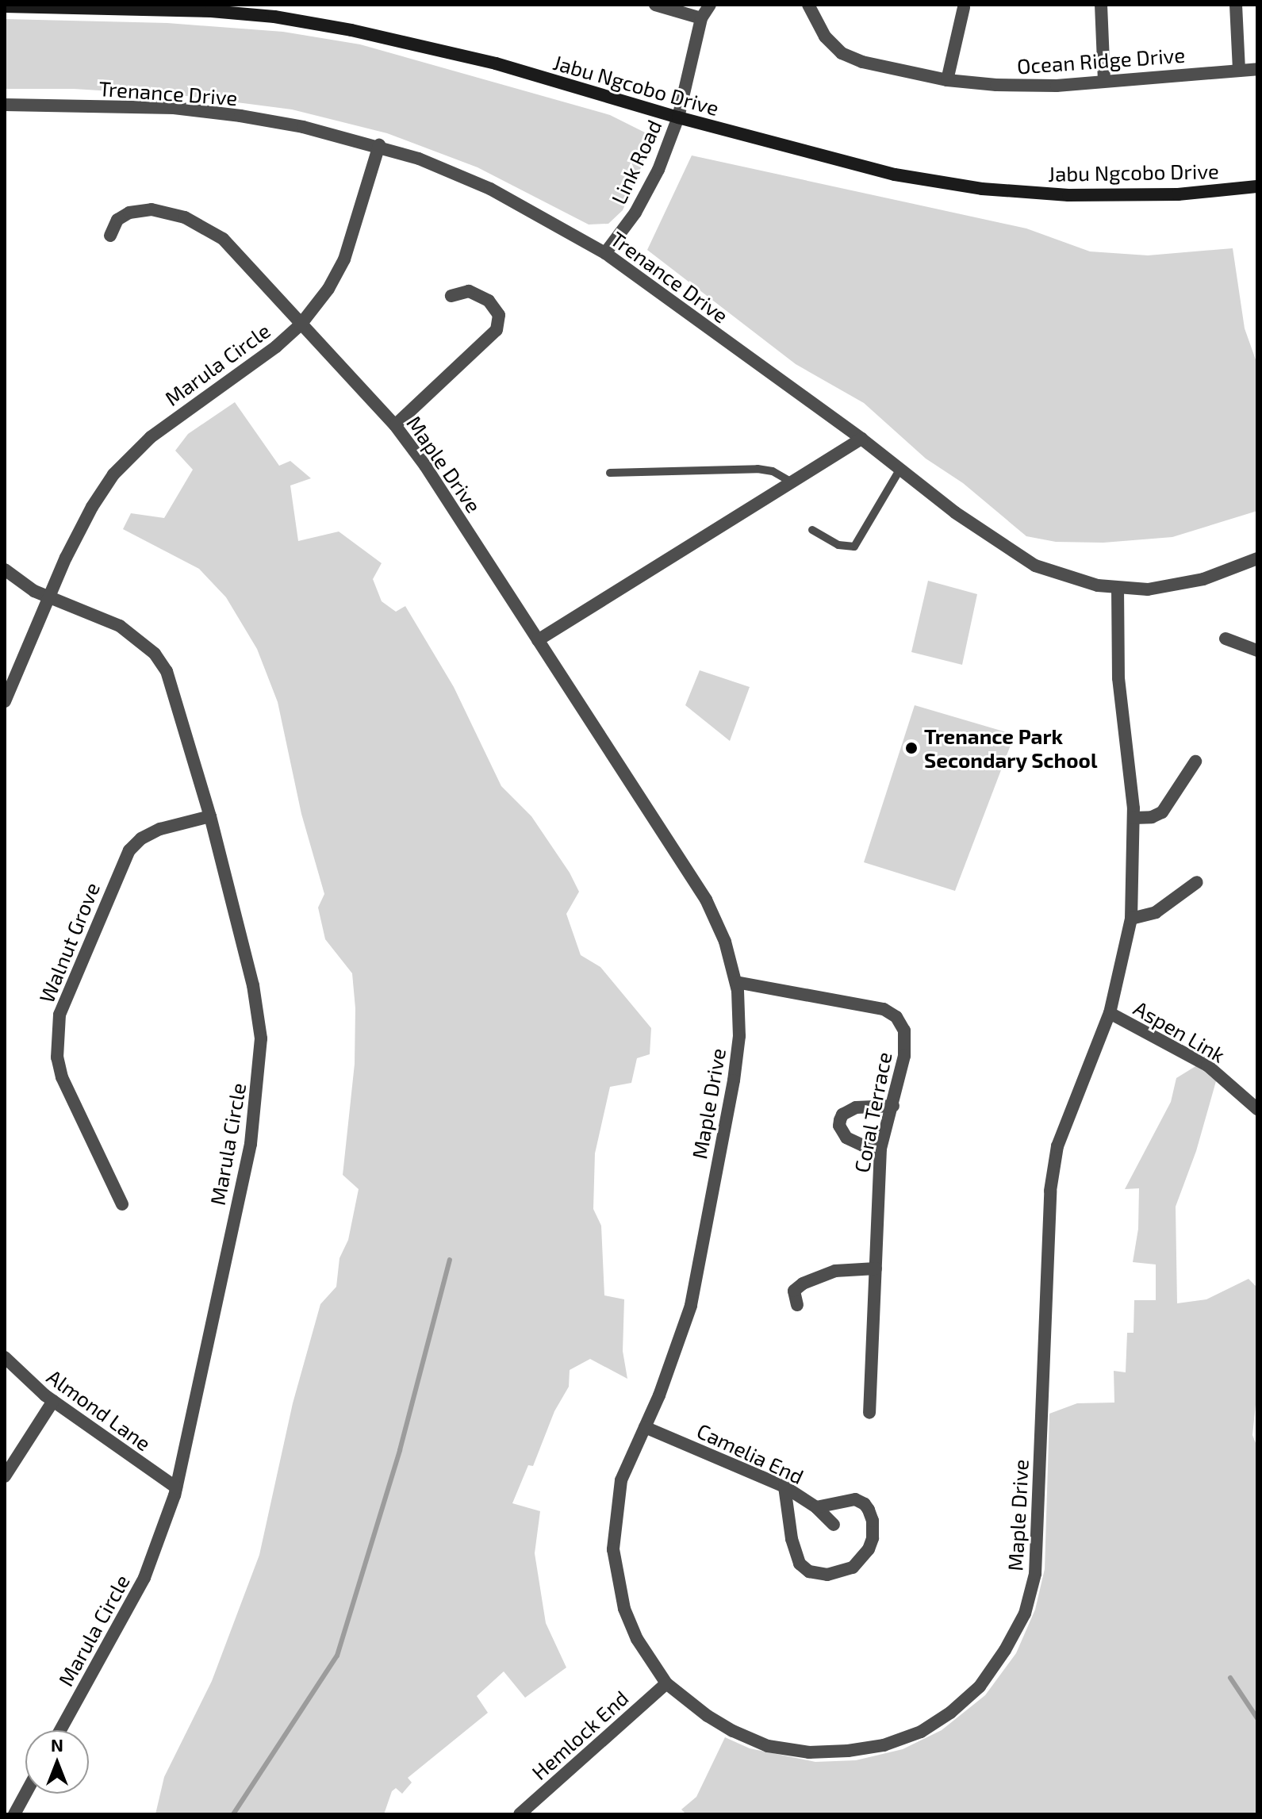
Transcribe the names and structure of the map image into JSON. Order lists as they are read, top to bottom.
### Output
{
  "streets": {
    "main road": ["Jabu Ngcobo Drive"],
    "street": [
      "Ocean Ridge Drive",
      "Trenance Drive",
      "Link Road",
      "Marula Circle",
      "Maple Drive",
      "Walnut Grove",
      "Aspen Link",
      "Coral Terrace",
      "Almond Lane",
      "Camelia End",
      "Hemlock End"
    ]
  },
  "crossings": [
    ["Jabu Ngcobo Drive", "Link Road"],
    ["Trenance Drive", "Link Road"],
    ["Trenance Drive", "Marula Circle"],
    ["Trenance Drive", "Maple Drive"],
    ["Marula Circle", "Maple Drive"],
    ["Marula Circle", "Walnut Grove"],
    ["Marula Circle", "Almond Lane"],
    ["Maple Drive", "Aspen Link"],
    ["Maple Drive", "Coral Terrace"],
    ["Maple Drive", "Camelia End"],
    ["Maple Drive", "Hemlock End"]
  ],
  "places": ["Trenance Park Secondary School"],
  "north": "top"
}
